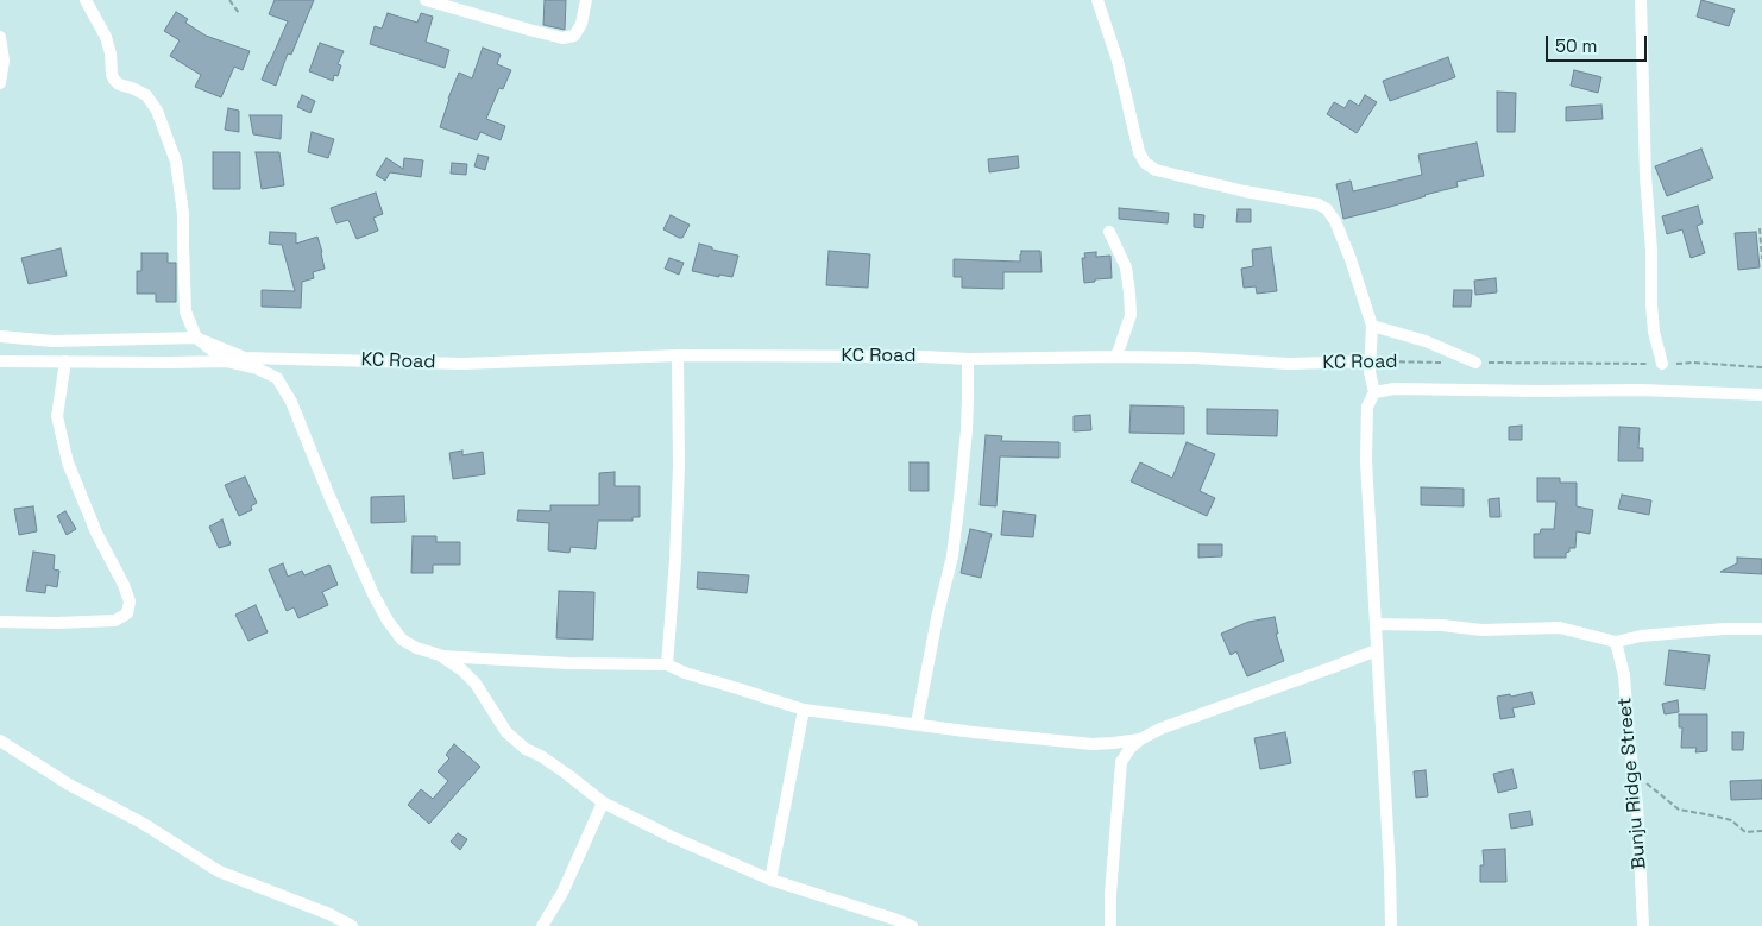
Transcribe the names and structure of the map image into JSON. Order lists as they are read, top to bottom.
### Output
{
  "streets": {
    "street": ["KC Road", "Bunju Ridge Street"]
  },
  "scale_bar": "50 m"
}
